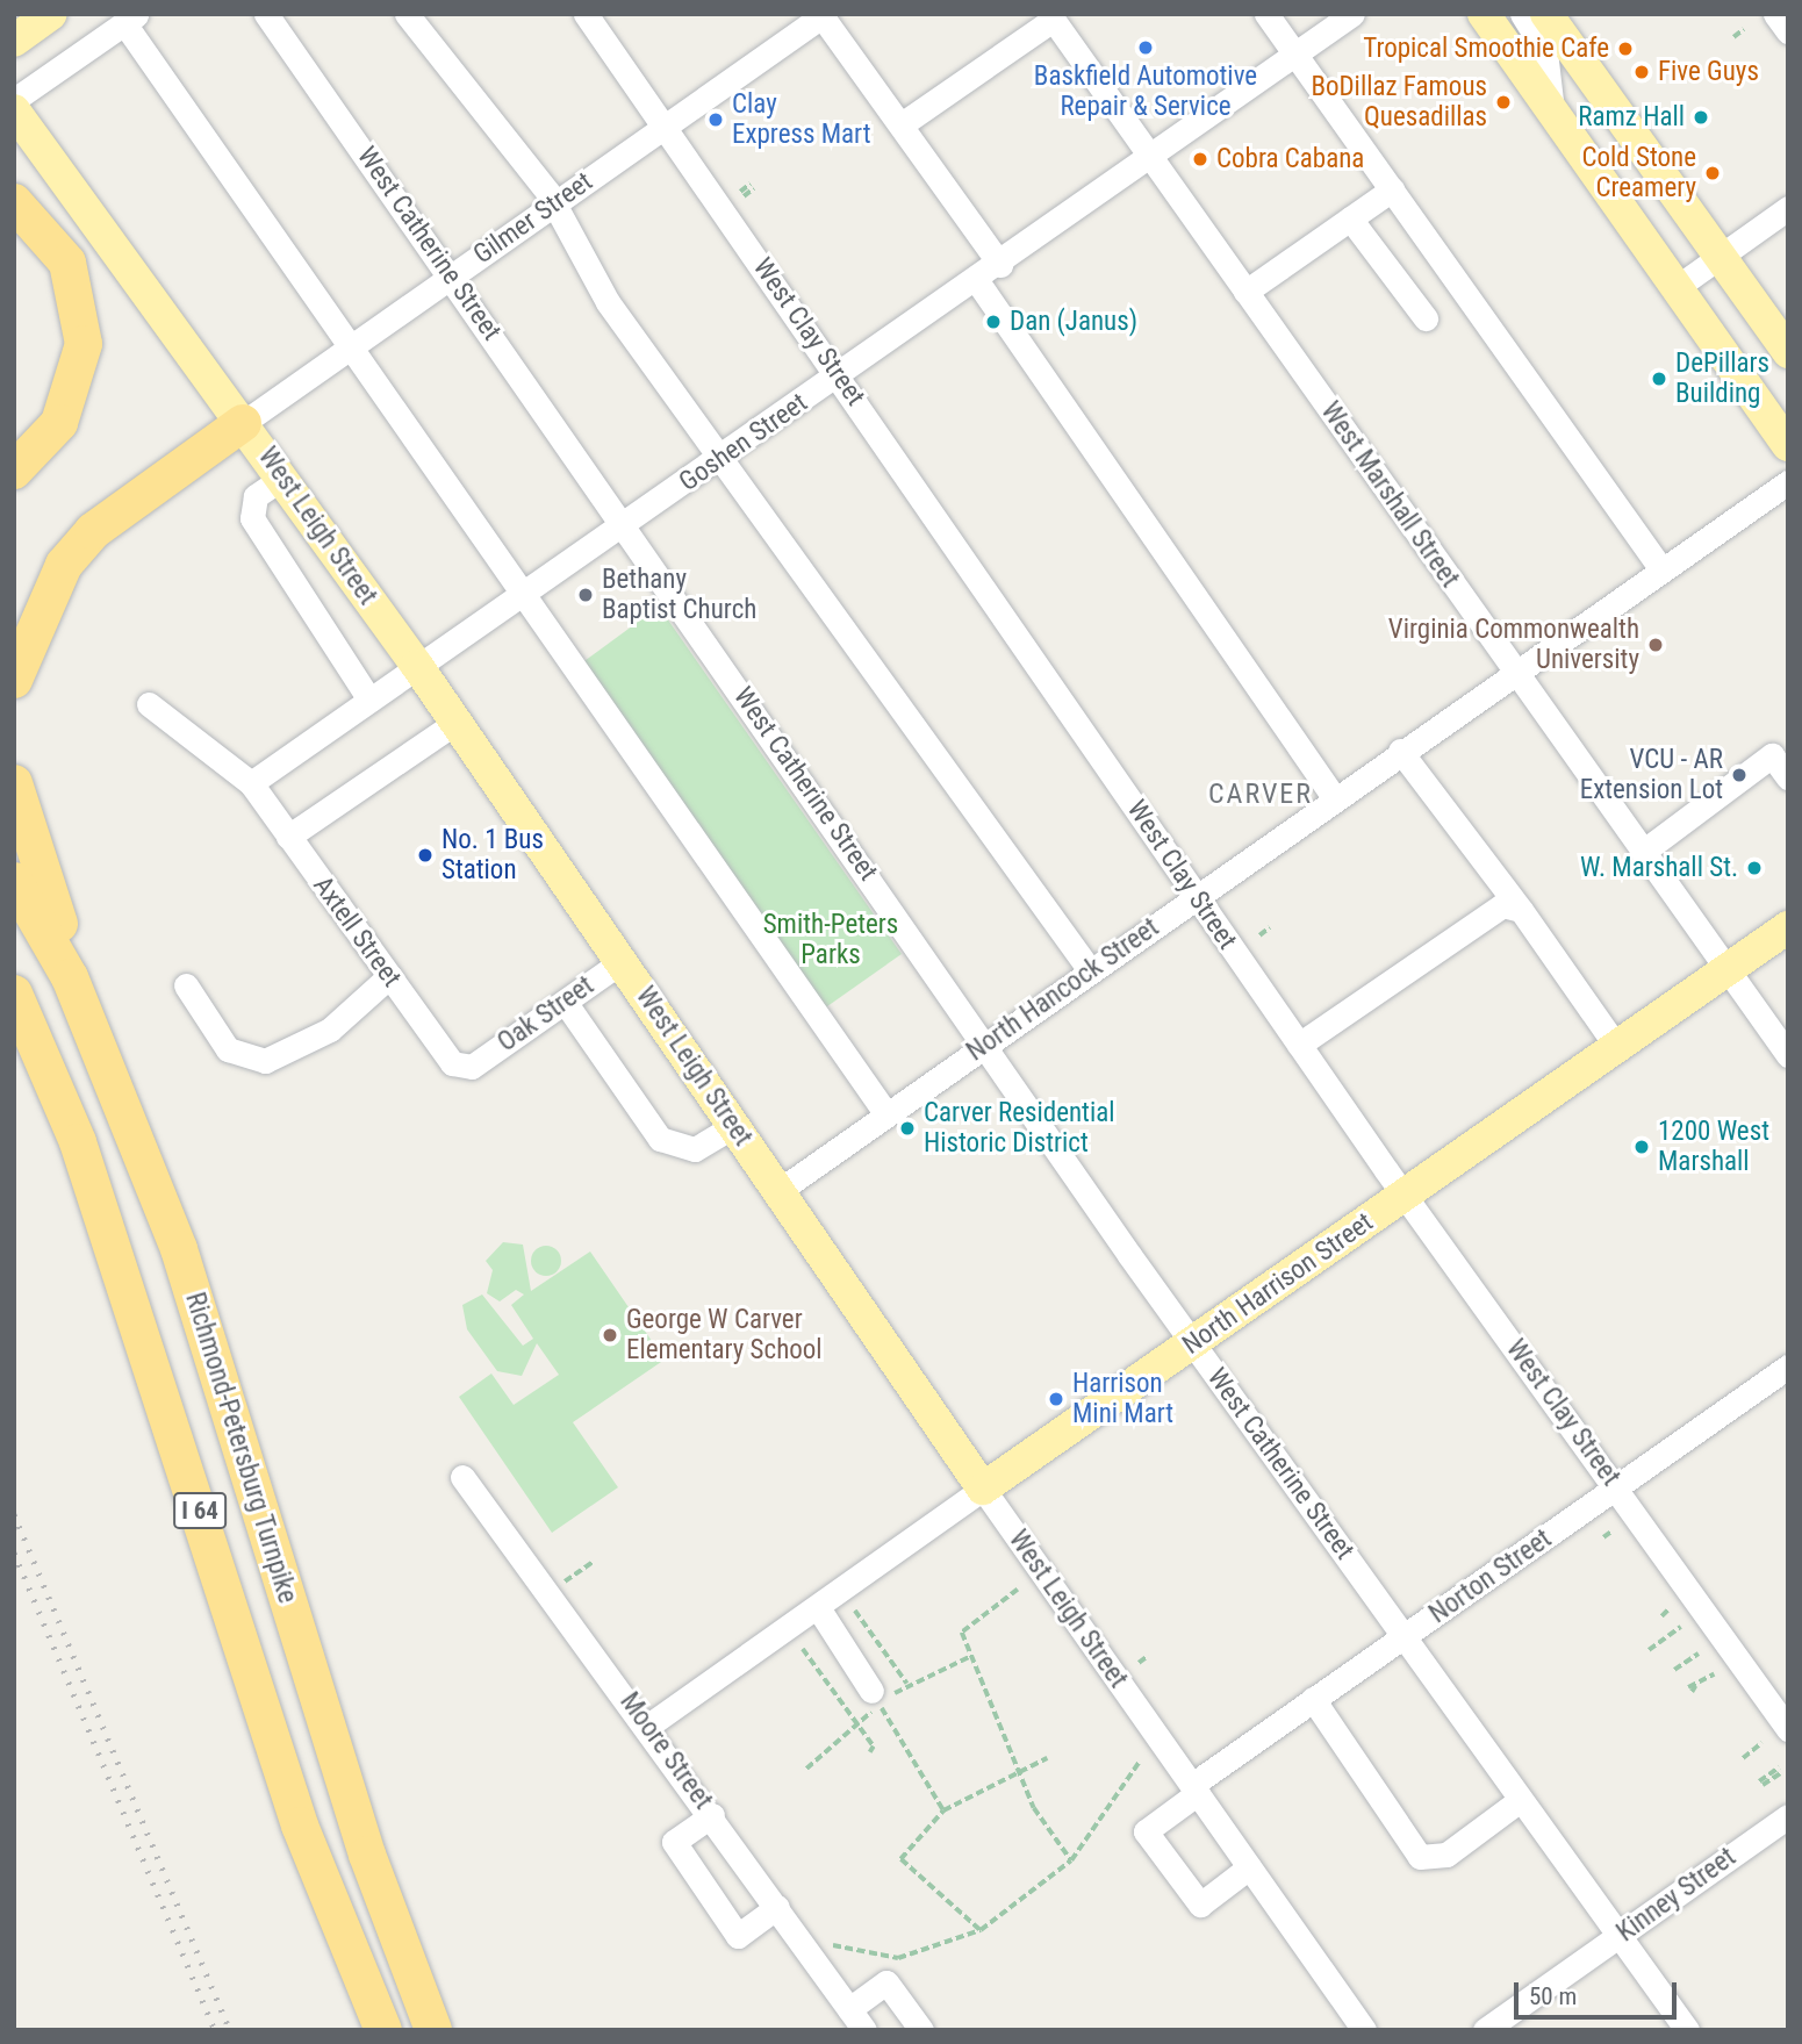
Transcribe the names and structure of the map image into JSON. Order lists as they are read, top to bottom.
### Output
{
  "streets": {
    "highway": ["Richmond-Petersburg Turnpike", "I 64"],
    "main road": ["West Leigh Street", "North Harrison Street"],
    "street": [
      "Gilmer Street",
      "West Catherine Street",
      "West Clay Street",
      "Goshen Street",
      "West Marshall Street",
      "Axtell Street",
      "North Hancock Street",
      "Oak Street",
      "Norton Street",
      "Moore Street",
      "Kinney Street"
    ]
  },
  "crossings": [
    ["Gilmer Street", "West Catherine Street"],
    ["Gilmer Street", "West Clay Street"],
    ["Gilmer Street", "West Leigh Street"],
    ["West Catherine Street", "Goshen Street"],
    ["West Catherine Street", "North Hancock Street"],
    ["West Catherine Street", "North Harrison Street"],
    ["West Catherine Street", "Norton Street"],
    ["West Catherine Street", "Kinney Street"],
    ["West Clay Street", "Goshen Street"],
    ["West Clay Street", "North Hancock Street"],
    ["West Clay Street", "North Harrison Street"],
    ["West Clay Street", "Norton Street"],
    ["Goshen Street", "West Marshall Street"],
    ["Goshen Street", "West Leigh Street"],
    ["Goshen Street", "Axtell Street"],
    ["West Marshall Street", "North Hancock Street"],
    ["West Marshall Street", "North Harrison Street"],
    ["West Leigh Street", "North Hancock Street"],
    ["West Leigh Street", "Oak Street"],
    ["West Leigh Street", "North Harrison Street"],
    ["West Leigh Street", "Norton Street"],
    ["Axtell Street", "Oak Street"],
    ["North Harrison Street", "Moore Street"]
  ],
  "districts": ["CARVER"],
  "parks": ["Smith-Peters Parks"],
  "places": [
    "Baskfield Automotive Repair & Service",
    "Tropical Smoothie Cafe",
    "Five Guys",
    "BoDillaz Famous Quesadillas",
    "Ramz Hall",
    "Clay Express Mart",
    "Cobra Cabana",
    "Cold Stone Creamery",
    "Dan (Janus)",
    "DePillars Building",
    "Bethany Baptist Church",
    "Virginia Commonwealth University",
    "VCU - AR Extension Lot",
    "No. 1 Bus Station",
    "W. Marshall St.",
    "Carver Residential Historic District",
    "1200 West Marshall",
    "George W Carver Elementary School",
    "Harrison Mini Mart"
  ],
  "scale_bar": "50 m"
}
